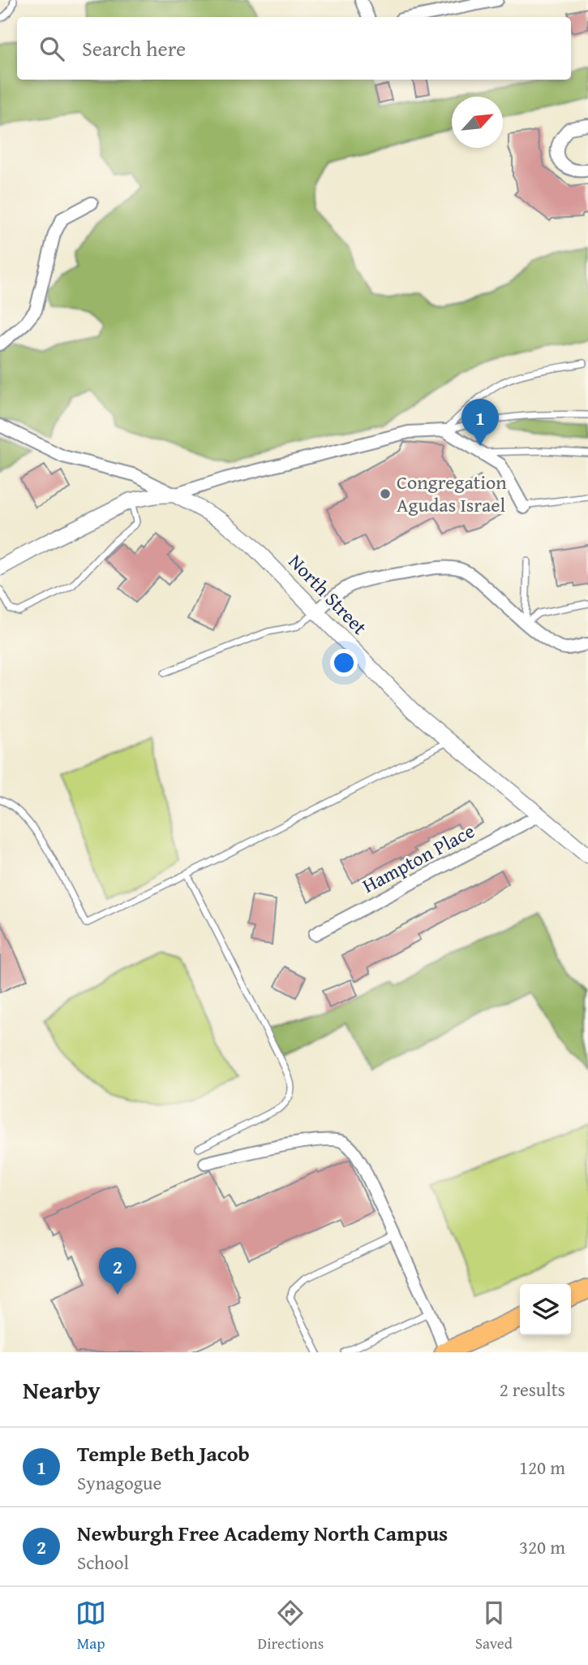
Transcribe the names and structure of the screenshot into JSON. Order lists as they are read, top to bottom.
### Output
{
  "streets": {
    "street": ["North Street", "Hampton Place"]
  },
  "crossings": [
    ["North Street", "Hampton Place"]
  ],
  "places": ["Congregation Agudas Israel"],
  "north": "top right",
  "page": {
    "search": "Search here",
    "pins": ["1", "2"],
    "heading": ["Nearby", "2 results"],
    "list": [
      {
        "mark": "1",
        "name": "Temple Beth Jacob",
        "note": "Synagogue",
        "value": "120 m"
      },
      {
        "mark": "2",
        "name": "Newburgh Free Academy North Campus",
        "note": "School",
        "value": "320 m"
      }
    ],
    "nav": ["Map", "Directions", "Saved"]
  }
}
